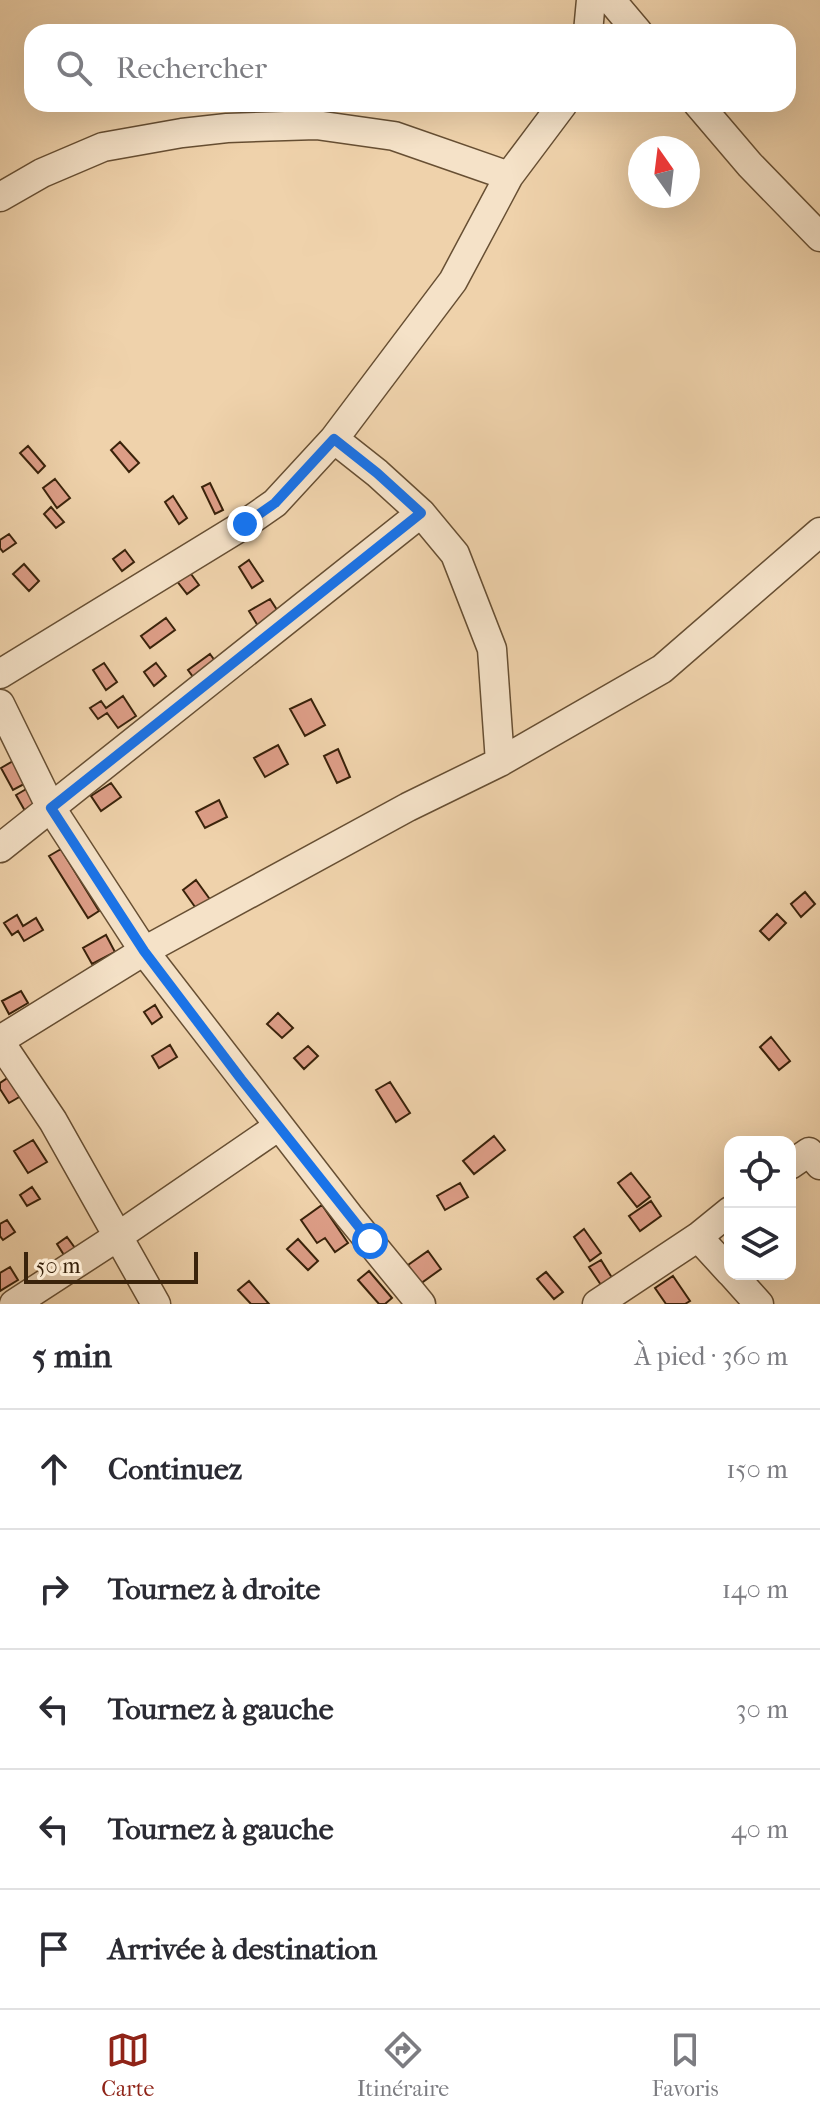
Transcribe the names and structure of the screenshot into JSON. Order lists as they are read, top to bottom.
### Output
{
  "scale_bar": "50 m",
  "north": "top",
  "page": {
    "search": "Rechercher",
    "scale": "50 m",
    "heading": ["5 min", "À pied · 360 m"],
    "list": [
      ["Continuez", "150 m"],
      ["Tournez à droite", "140 m"],
      ["Tournez à gauche", "30 m"],
      ["Tournez à gauche", "40 m"],
      "Arrivée à destination"
    ],
    "nav": ["Carte", "Itinéraire", "Favoris"]
  }
}
